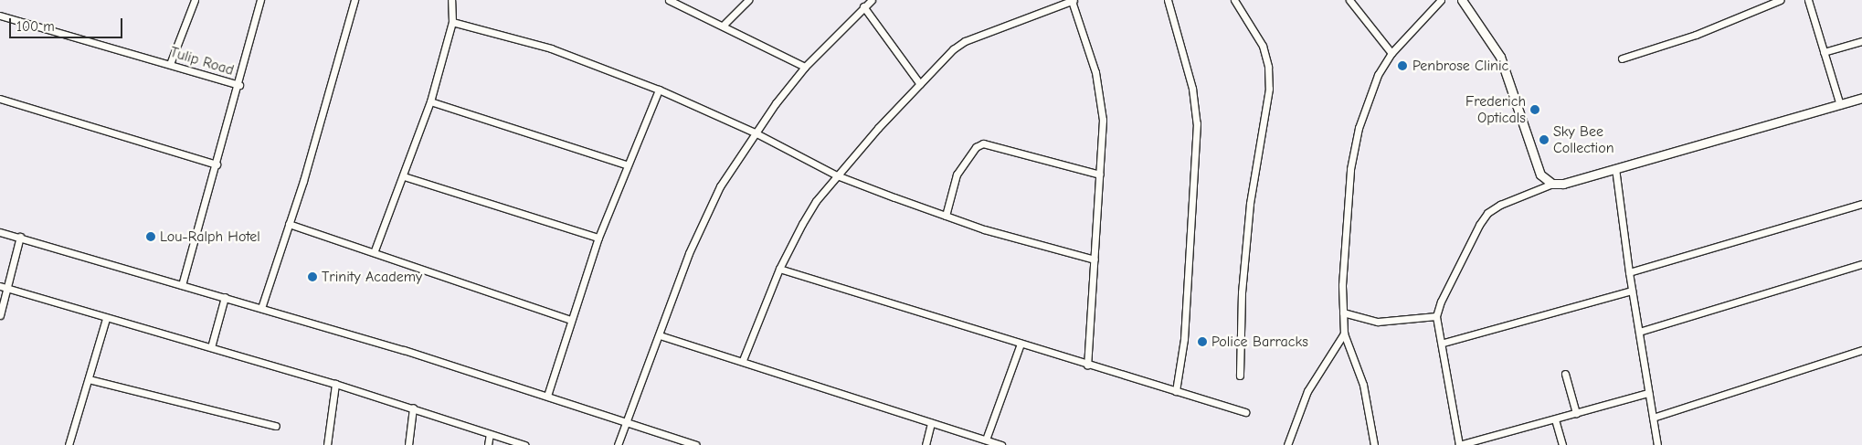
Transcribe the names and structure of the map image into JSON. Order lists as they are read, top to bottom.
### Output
{
  "streets": {
    "street": ["Tulip Road"]
  },
  "places": [
    "Penbrose Clinic",
    "Frederich Opticals",
    "Sky Bee Collection",
    "Lou-Ralph Hotel",
    "Trinity Academy",
    "Police Barracks"
  ],
  "scale_bar": "100 m"
}
